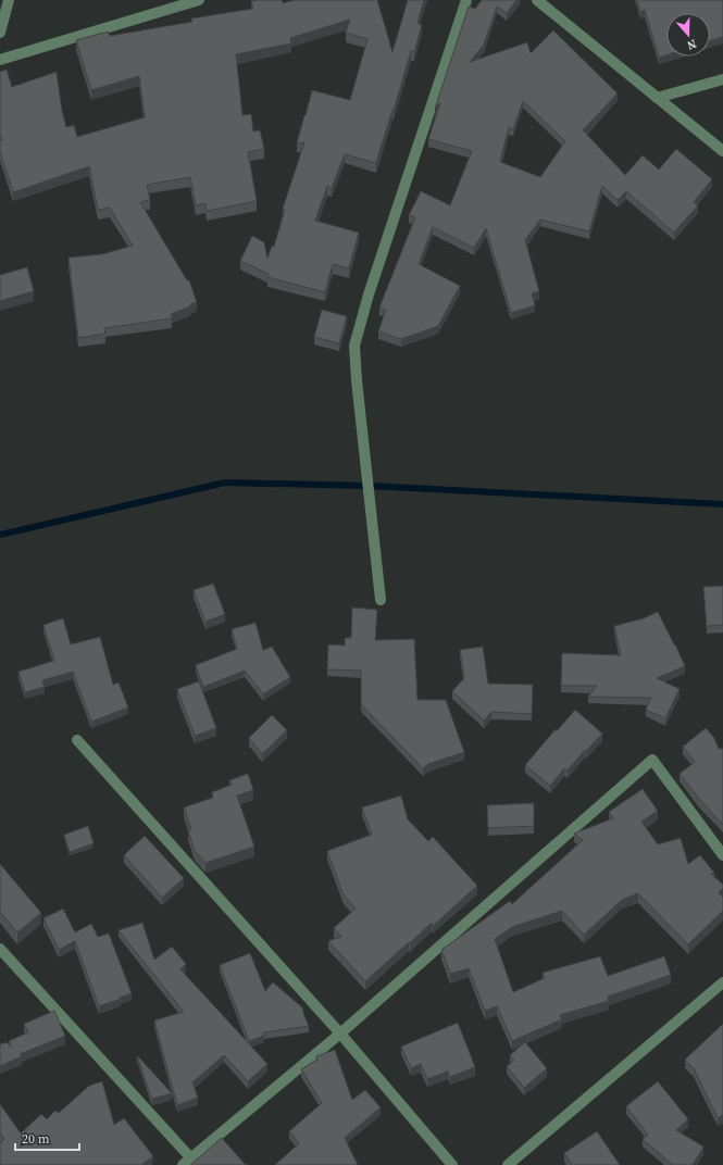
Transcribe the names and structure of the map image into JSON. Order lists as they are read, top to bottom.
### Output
{
  "scale_bar": "20 m",
  "north": "bottom"
}
